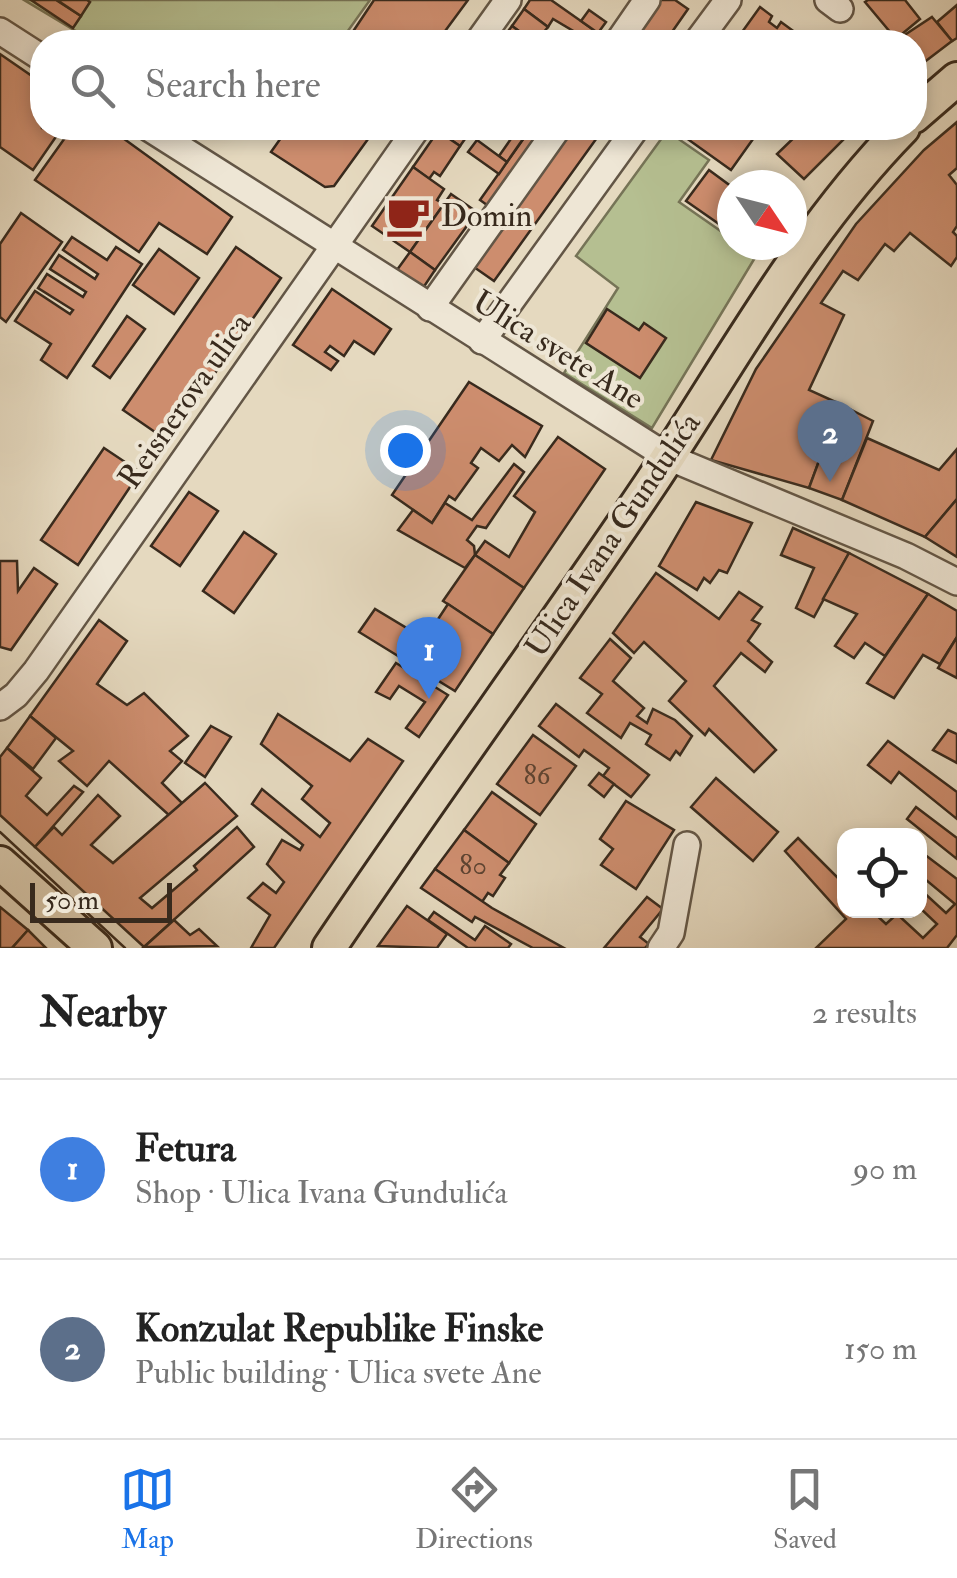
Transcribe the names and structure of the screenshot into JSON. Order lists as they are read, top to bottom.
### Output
{
  "streets": {
    "main road": ["Ulica Ivana Gundulića"],
    "street": ["Ulica svete Ane", "Reisnerova ulica"]
  },
  "crossings": [
    ["Ulica svete Ane", "Reisnerova ulica"],
    ["Ulica svete Ane", "Ulica Ivana Gundulića"]
  ],
  "places": {
    "cafe": ["Domin"]
  },
  "house_numbers": ["86", "80"],
  "scale_bar": "50 m",
  "north": "bottom right",
  "page": {
    "search": "Search here",
    "pins": ["2", "1"],
    "scale": "50 m",
    "heading": ["Nearby", "2 results"],
    "list": [
      {
        "mark": "1",
        "name": "Fetura",
        "note": "Shop · Ulica Ivana Gundulića",
        "value": "90 m"
      },
      {
        "mark": "2",
        "name": "Konzulat Republike Finske",
        "note": "Public building · Ulica svete Ane",
        "value": "150 m"
      }
    ],
    "nav": ["Map", "Directions", "Saved"]
  }
}
